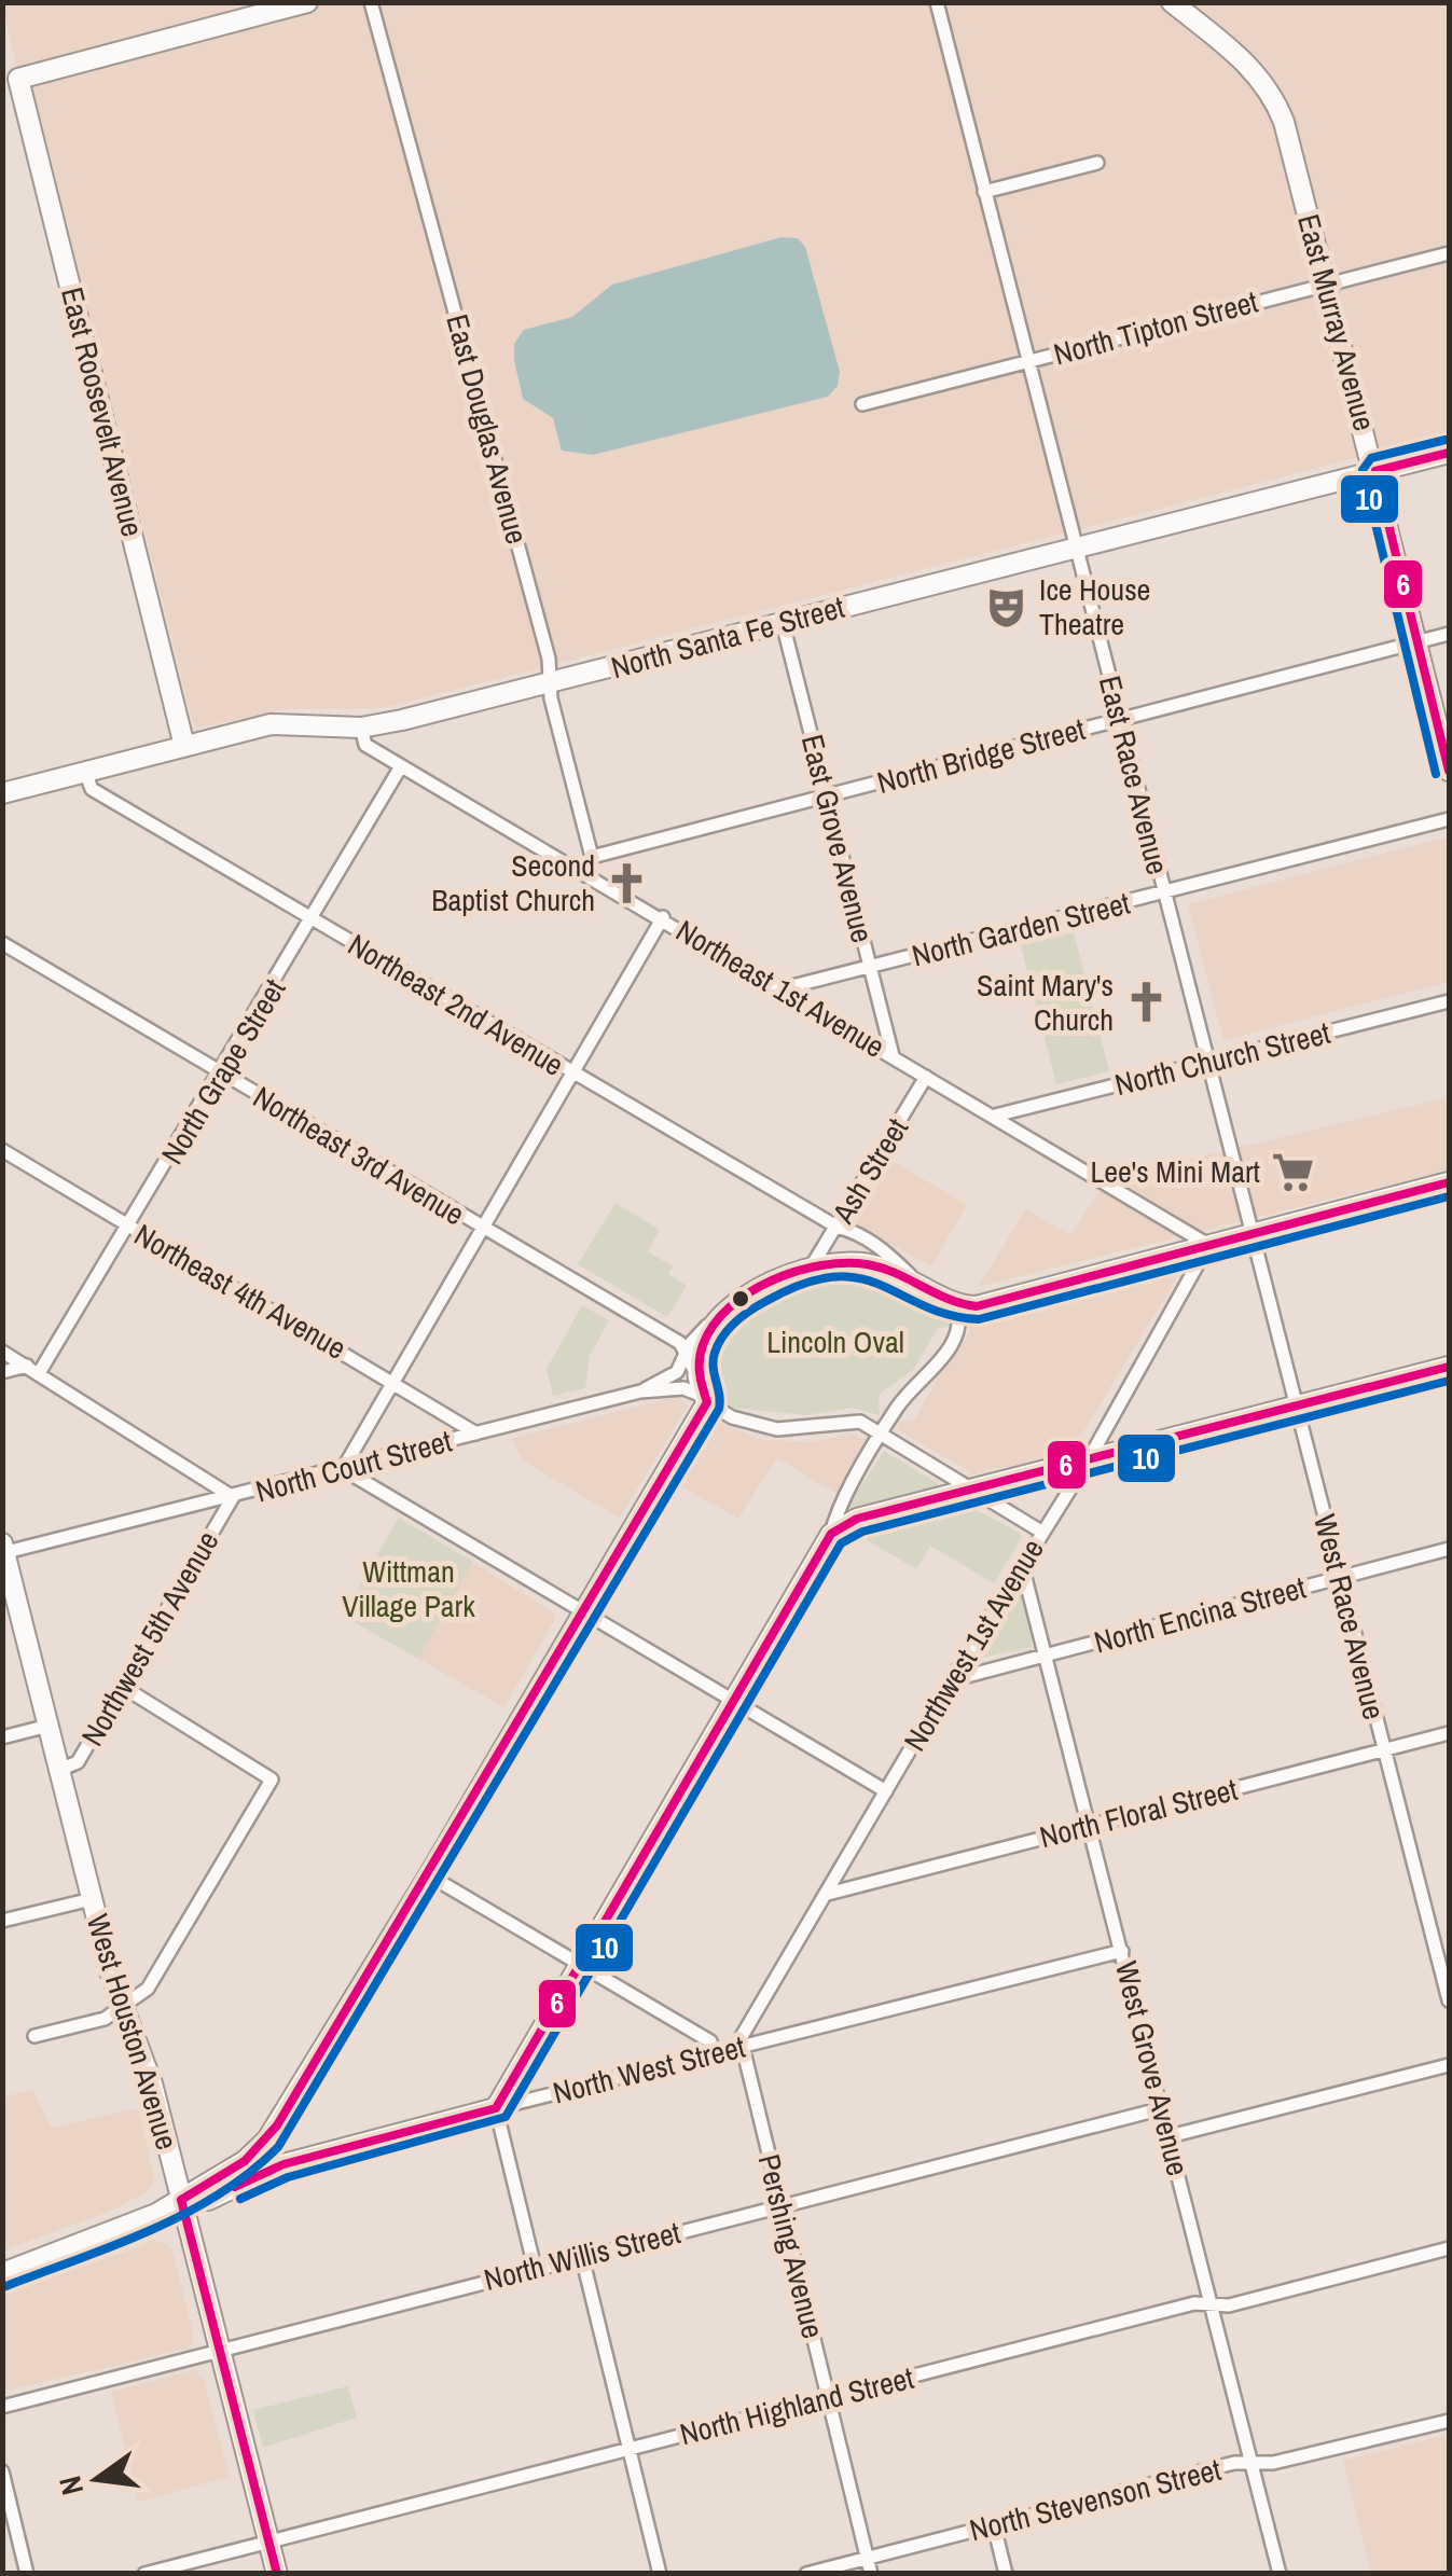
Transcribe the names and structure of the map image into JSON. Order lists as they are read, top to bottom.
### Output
{
  "streets": {
    "main road": [
      "East Murray Avenue",
      "East Roosevelt Avenue",
      "North Santa Fe Street",
      "West Houston Avenue",
      "North West Street"
    ],
    "street": [
      "North Tipton Street",
      "East Douglas Avenue",
      "North Bridge Street",
      "East Race Avenue",
      "East Grove Avenue",
      "North Garden Street",
      "Northeast 1st Avenue",
      "Northeast 2nd Avenue",
      "North Church Street",
      "North Grape Street",
      "Northeast 3rd Avenue",
      "Ash Street",
      "Northeast 4th Avenue",
      "North Court Street",
      "North Encina Street",
      "West Race Avenue",
      "Northwest 5th Avenue",
      "Northwest 1st Avenue",
      "North Floral Street",
      "West Grove Avenue",
      "Pershing Avenue",
      "North Willis Street",
      "North Highland Street",
      "North Stevenson Street"
    ]
  },
  "crossings": [
    ["East Murray Avenue", "North Tipton Street"],
    ["East Murray Avenue", "North Santa Fe Street"],
    ["East Murray Avenue", "North Bridge Street"],
    ["North Tipton Street", "East Race Avenue"],
    ["East Roosevelt Avenue", "North Santa Fe Street"],
    ["East Douglas Avenue", "North Santa Fe Street"],
    ["East Douglas Avenue", "North Bridge Street"],
    ["North Santa Fe Street", "East Race Avenue"],
    ["North Santa Fe Street", "East Grove Avenue"],
    ["North Santa Fe Street", "Northeast 1st Avenue"],
    ["North Santa Fe Street", "Northeast 2nd Avenue"],
    ["North Bridge Street", "East Race Avenue"],
    ["North Bridge Street", "East Grove Avenue"],
    ["East Race Avenue", "North Garden Street"],
    ["East Race Avenue", "North Church Street"],
    ["East Race Avenue", "West Race Avenue"],
    ["East Grove Avenue", "North Garden Street"],
    ["East Grove Avenue", "Northeast 1st Avenue"],
    ["North Garden Street", "Northeast 1st Avenue"],
    ["Northeast 1st Avenue", "North Church Street"],
    ["Northeast 1st Avenue", "North Grape Street"],
    ["Northeast 1st Avenue", "Ash Street"],
    ["Northeast 1st Avenue", "Northwest 1st Avenue"],
    ["Northeast 2nd Avenue", "North Grape Street"],
    ["Northeast 2nd Avenue", "Ash Street"],
    ["North Grape Street", "Northeast 3rd Avenue"],
    ["North Grape Street", "Northeast 4th Avenue"],
    ["Northeast 4th Avenue", "North Court Street"],
    ["North Court Street", "Northwest 5th Avenue"],
    ["North Court Street", "West Houston Avenue"],
    ["North Encina Street", "West Race Avenue"],
    ["North Encina Street", "Northwest 1st Avenue"],
    ["North Encina Street", "West Grove Avenue"],
    ["West Race Avenue", "North Floral Street"],
    ["Northwest 5th Avenue", "West Houston Avenue"],
    ["Northwest 1st Avenue", "North Floral Street"],
    ["Northwest 1st Avenue", "West Grove Avenue"],
    ["Northwest 1st Avenue", "North West Street"],
    ["Northwest 1st Avenue", "Pershing Avenue"],
    ["North Floral Street", "West Grove Avenue"],
    ["West Houston Avenue", "North West Street"],
    ["West Houston Avenue", "North Willis Street"],
    ["West Houston Avenue", "North Highland Street"],
    ["West Grove Avenue", "North West Street"],
    ["West Grove Avenue", "North Willis Street"],
    ["West Grove Avenue", "North Highland Street"],
    ["West Grove Avenue", "North Stevenson Street"],
    ["North West Street", "Pershing Avenue"],
    ["Pershing Avenue", "North Willis Street"],
    ["Pershing Avenue", "North Highland Street"],
    ["Pershing Avenue", "North Stevenson Street"]
  ],
  "parks": ["Lincoln Oval", "Wittman Village Park"],
  "places": {
    "theatre": ["Ice House Theatre"],
    "church": ["Second Baptist Church", "Saint Mary's Church"],
    "supermarket": ["Lee's Mini Mart"]
  },
  "lines": ["transit line 10", "transit line 6"],
  "north": "left"
}
